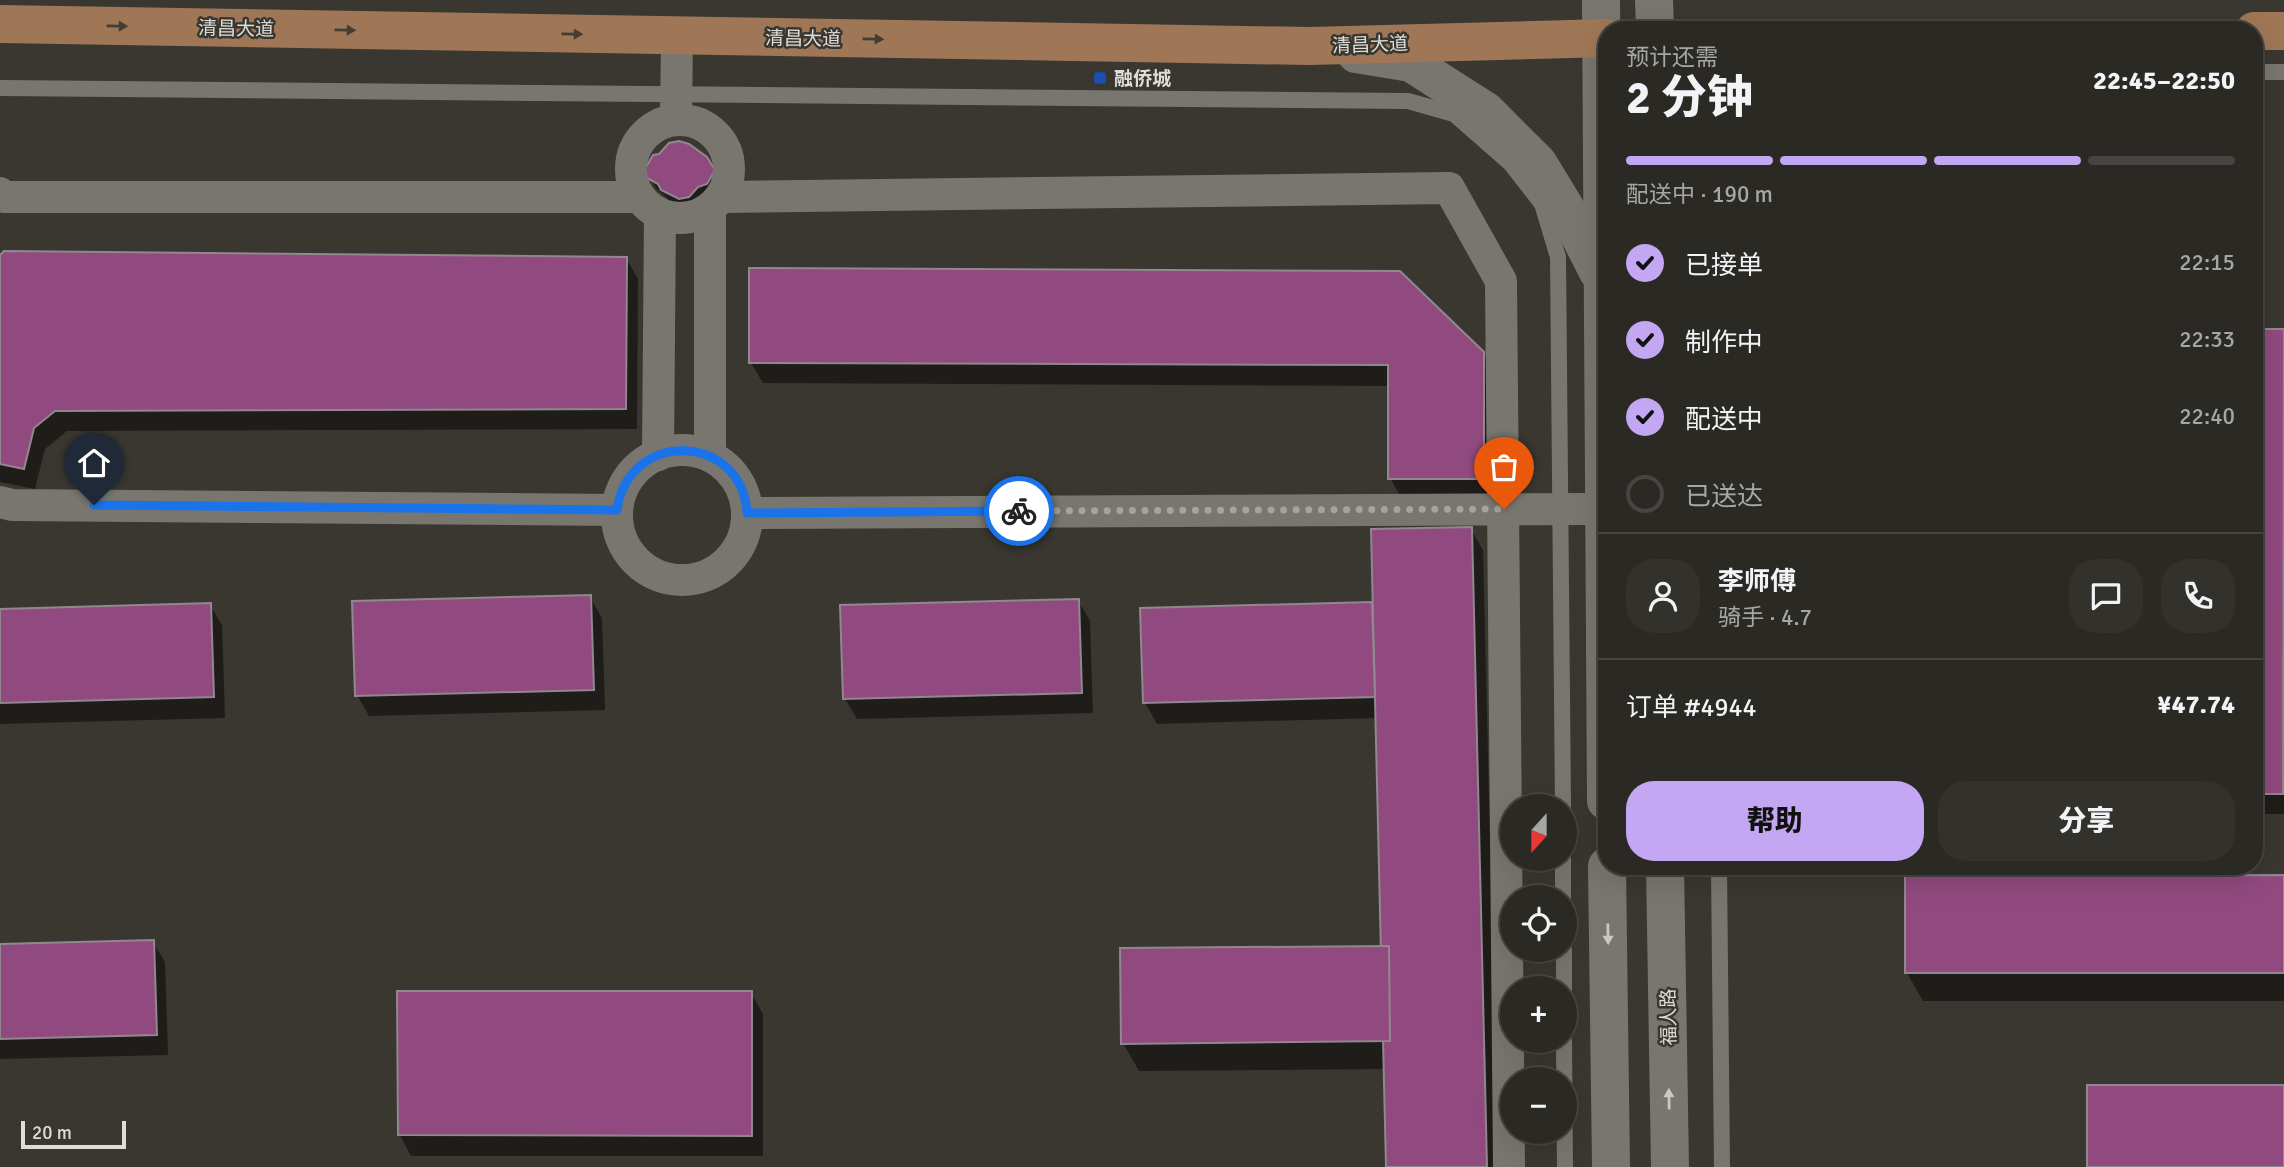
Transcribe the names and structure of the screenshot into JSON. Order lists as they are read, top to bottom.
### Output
{
  "streets": {
    "main road": ["清昌大道", "福人路"]
  },
  "one_way": ["清昌大道"],
  "places": {
    "transit": ["融侨城"]
  },
  "scale_bar": "20 m",
  "north": "bottom",
  "page": {
    "heading": ["2 分钟", "预计还需", "22:45–22:50"],
    "panel": [
      "李师傅",
      "骑手 · 4.7",
      "订单 #4944",
      "¥47.74"
    ],
    "bar": "配送中 · 190 m",
    "list": [
      ["已接单", "22:15"],
      ["制作中", "22:33"],
      ["配送中", "22:40"],
      "已送达"
    ],
    "buttons": ["帮助", "分享"],
    "map_buttons": ["+", "−"],
    "scale": "20 m"
  }
}
